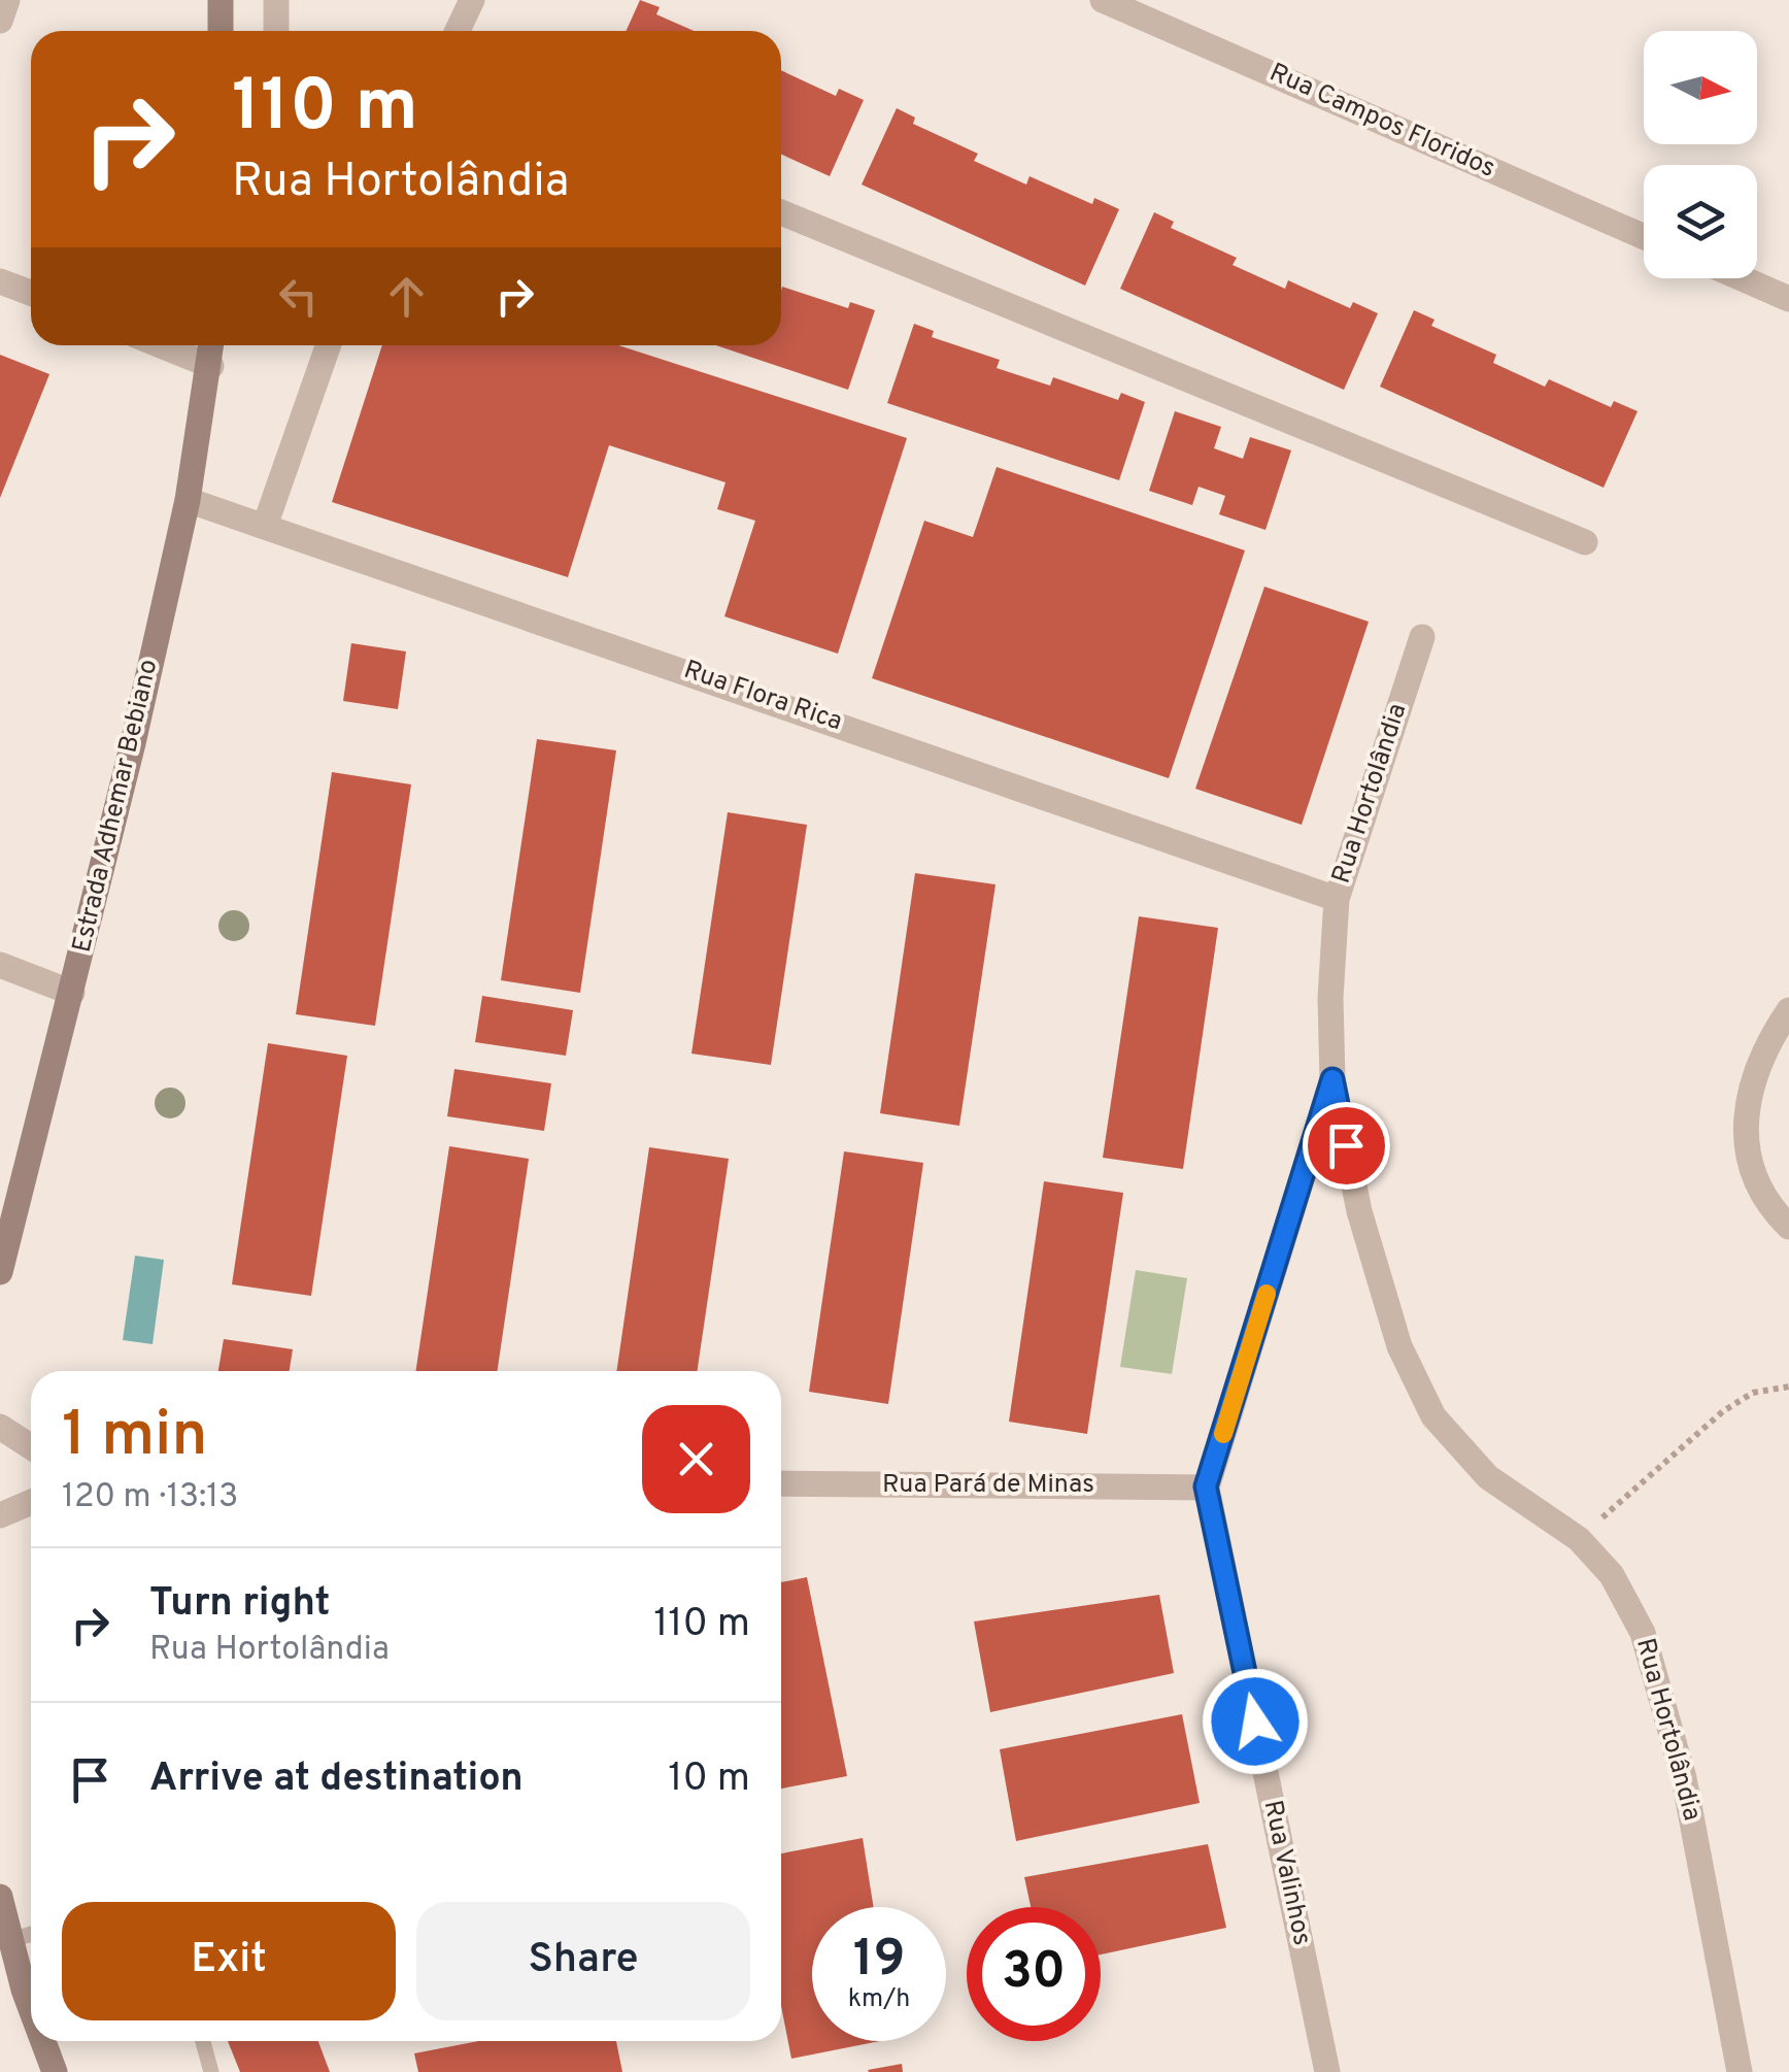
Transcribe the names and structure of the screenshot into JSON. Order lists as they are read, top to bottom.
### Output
{
  "streets": {
    "main road": ["Estrada Adhemar Bebiano"],
    "street": [
      "Rua Campos Floridos",
      "Rua Flora Rica",
      "Rua Hortolândia",
      "Rua Pará de Minas",
      "Rua Valinhos"
    ]
  },
  "crossings": [
    ["Rua Flora Rica", "Rua Hortolândia"],
    ["Rua Flora Rica", "Estrada Adhemar Bebiano"],
    ["Rua Hortolândia", "Rua Valinhos"],
    ["Rua Pará de Minas", "Rua Valinhos"]
  ],
  "north": "right",
  "page": {
    "turn": ["110 m", "Rua Hortolândia"],
    "heading": ["1 min", "120 m · 13:13"],
    "list": [
      {
        "name": "Turn right",
        "note": "Rua Hortolândia",
        "value": "110 m"
      },
      {
        "name": "Arrive at destination",
        "value": "10 m"
      }
    ],
    "buttons": ["Exit", "Share"],
    "speed": "19 km/h",
    "limit": "30"
  }
}
